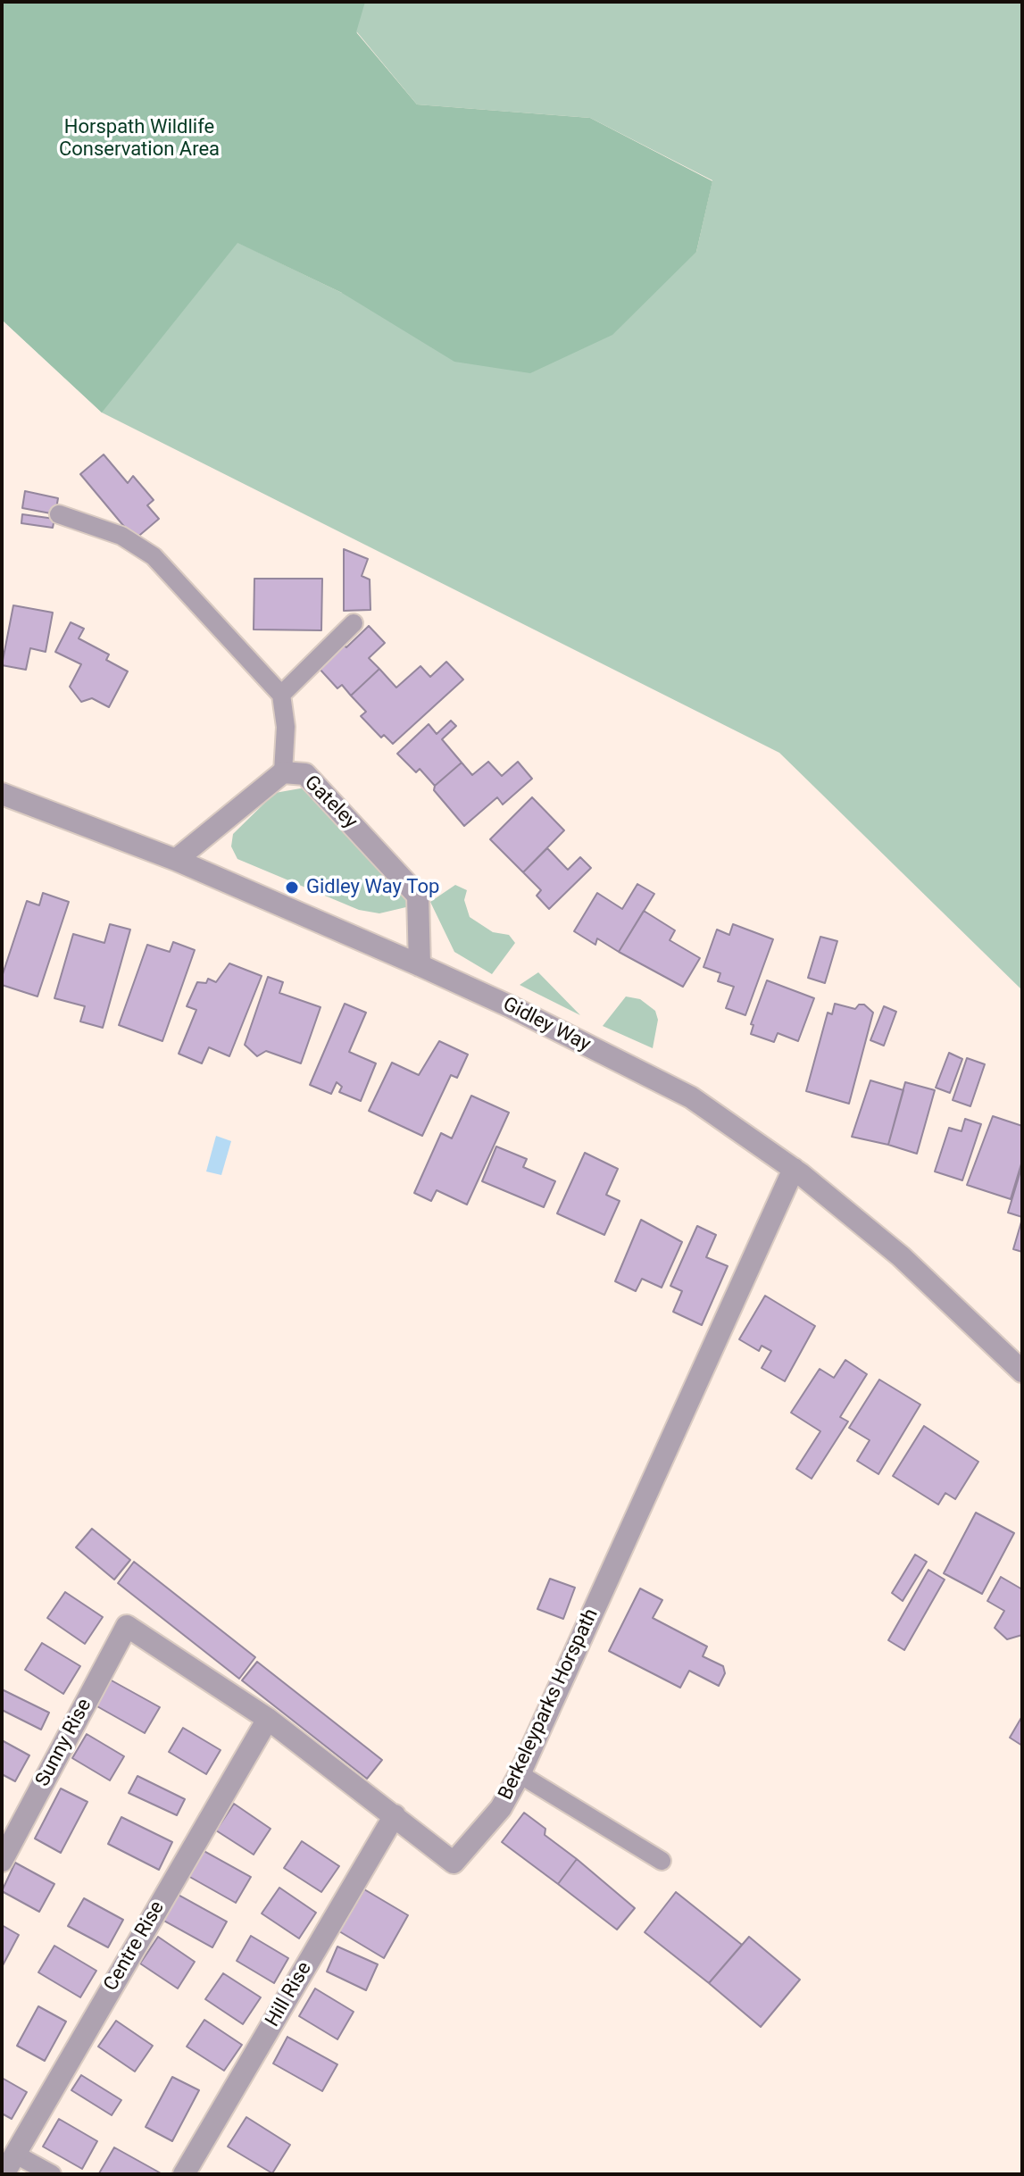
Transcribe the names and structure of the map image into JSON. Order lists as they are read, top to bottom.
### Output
{
  "streets": {
    "street": [
      "Gateley",
      "Gidley Way",
      "Berkeleyparks Horspath",
      "Sunny Rise",
      "Centre Rise",
      "Hill Rise"
    ]
  },
  "crossings": [
    ["Gateley", "Gidley Way"],
    ["Gidley Way", "Berkeleyparks Horspath"],
    ["Berkeleyparks Horspath", "Sunny Rise"],
    ["Berkeleyparks Horspath", "Centre Rise"],
    ["Berkeleyparks Horspath", "Hill Rise"]
  ],
  "parks": ["Horspath Wildlife Conservation Area"],
  "places": ["Gidley Way Top"]
}
